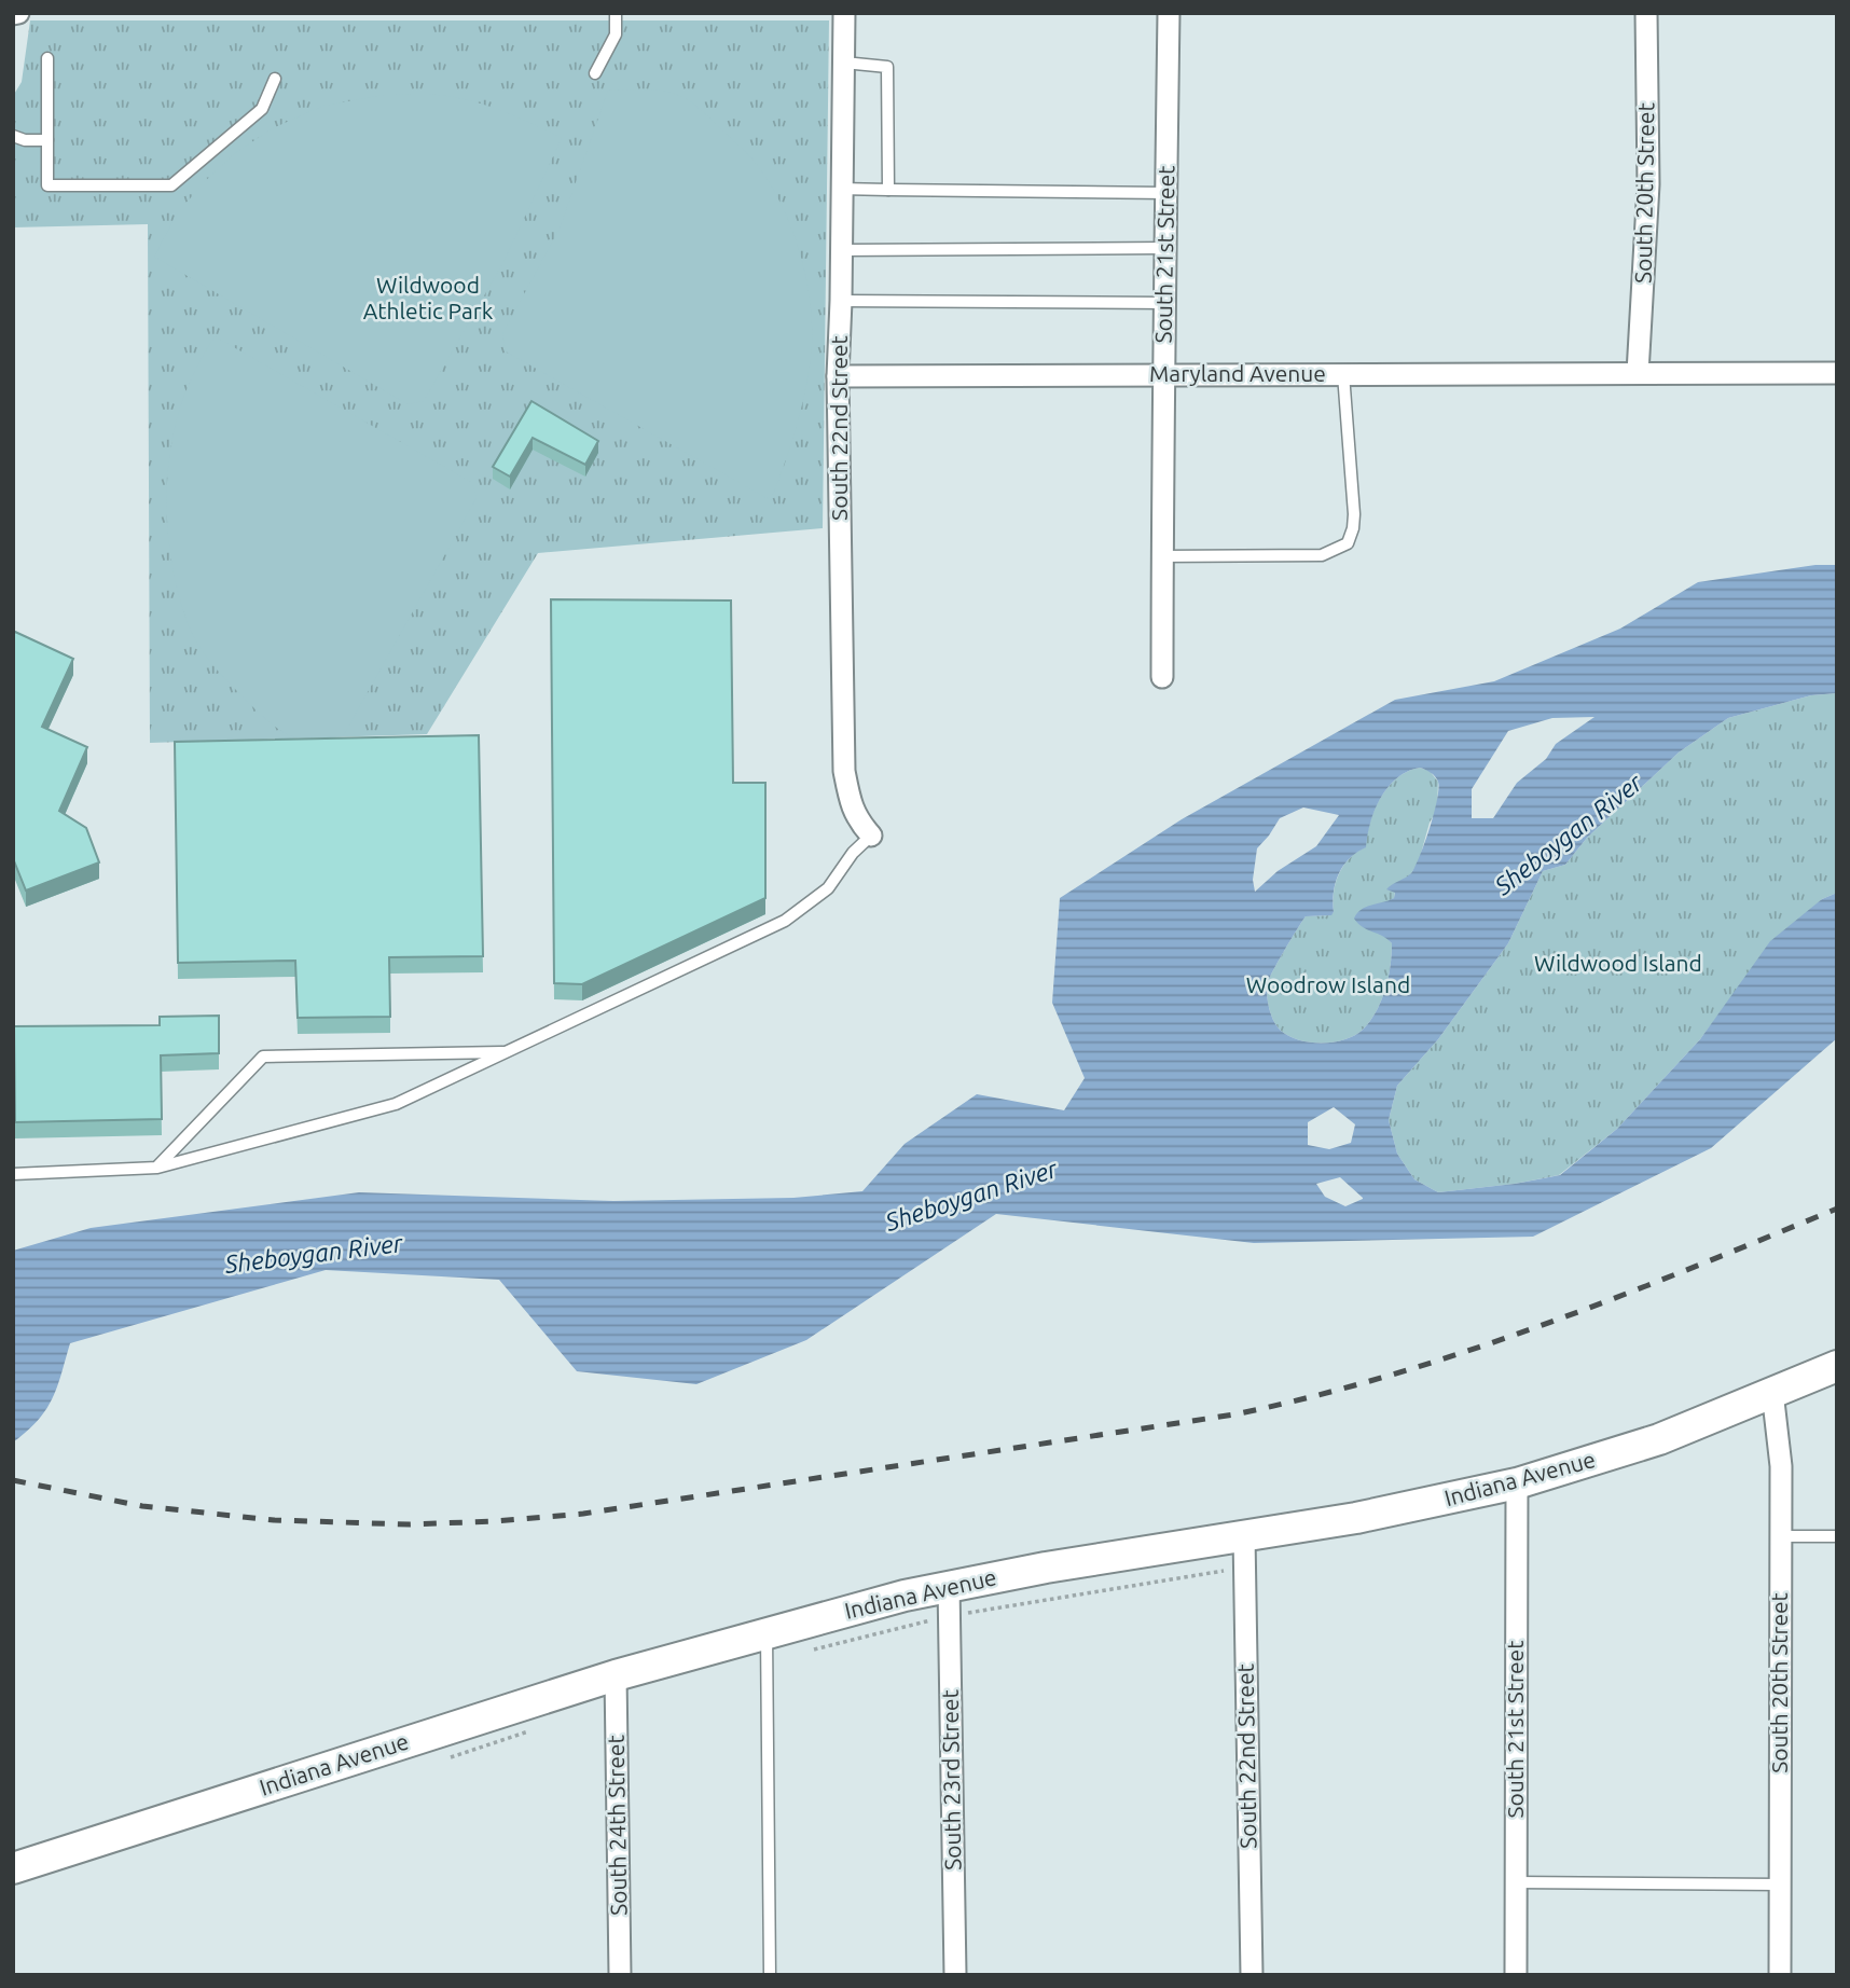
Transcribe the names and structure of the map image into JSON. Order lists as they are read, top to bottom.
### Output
{
  "streets": {
    "main road": ["Indiana Avenue"],
    "street": [
      "South 20th Street",
      "South 21st Street",
      "Maryland Avenue",
      "South 22nd Street",
      "South 23rd Street",
      "South 24th Street"
    ]
  },
  "crossings": [
    ["South 20th Street", "Maryland Avenue"],
    ["South 20th Street", "Indiana Avenue"],
    ["South 21st Street", "Maryland Avenue"],
    ["South 21st Street", "Indiana Avenue"],
    ["Maryland Avenue", "South 22nd Street"],
    ["South 22nd Street", "Indiana Avenue"],
    ["Indiana Avenue", "South 23rd Street"],
    ["Indiana Avenue", "South 24th Street"]
  ],
  "water": ["Sheboygan River"],
  "parks": ["Wildwood Athletic Park", "Wildwood Island", "Woodrow Island"]
}
